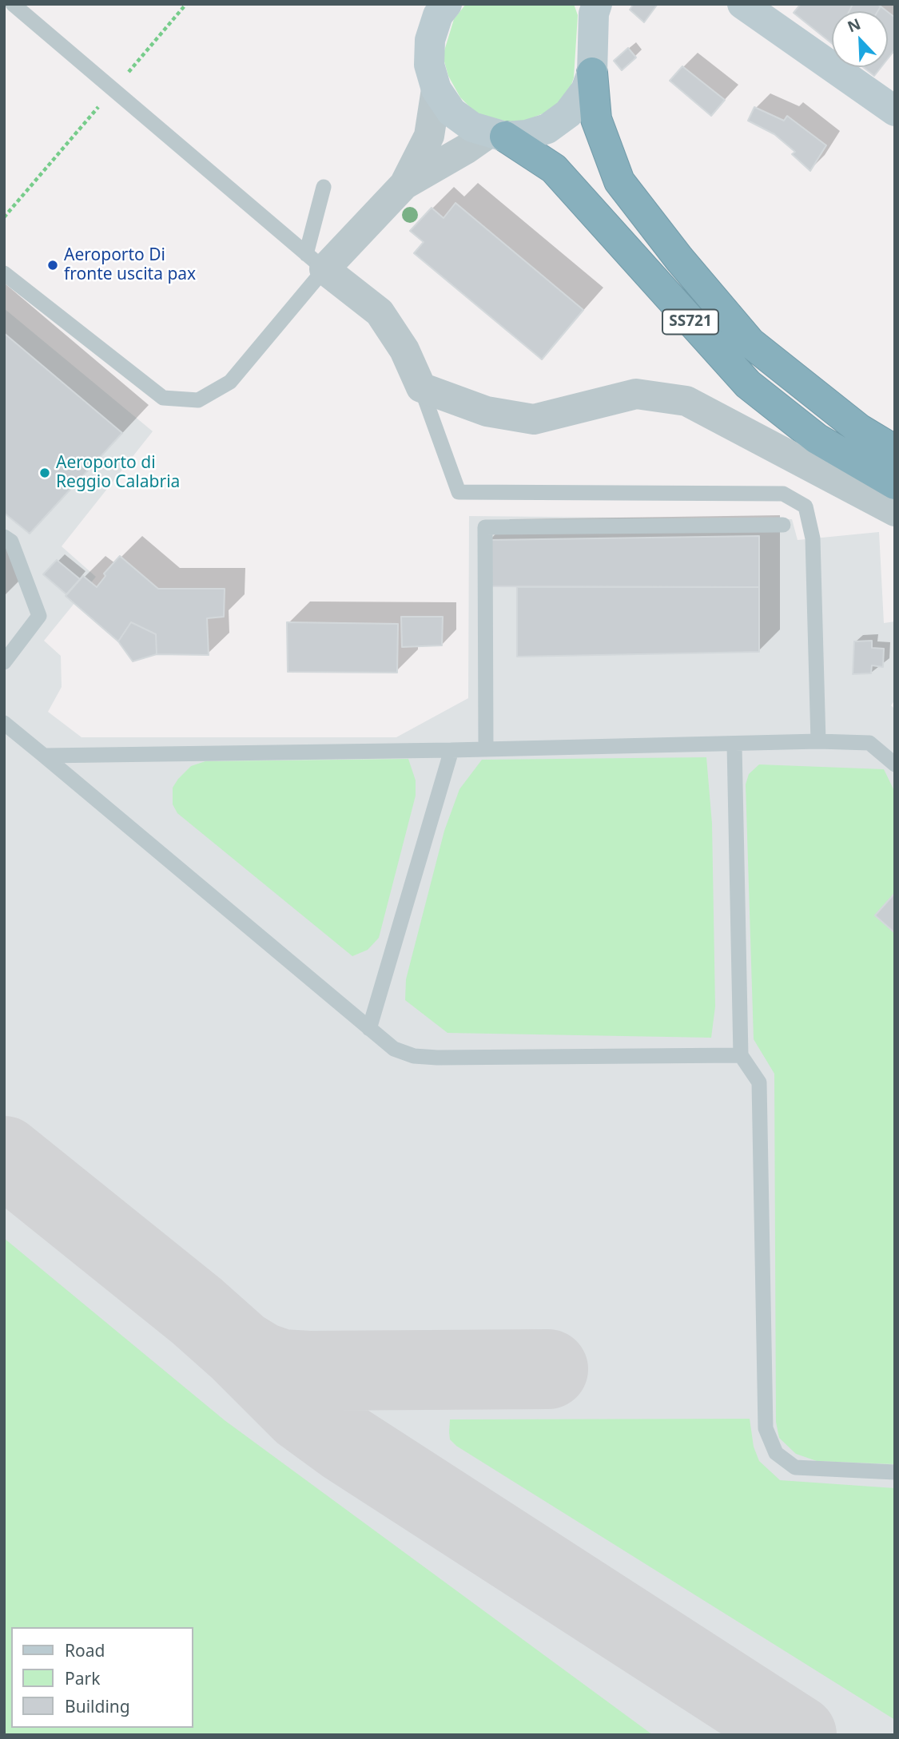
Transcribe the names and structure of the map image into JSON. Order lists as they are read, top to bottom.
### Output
{
  "streets": {
    "highway": ["SS721"]
  },
  "places": ["Aeroporto Di fronte uscita pax", "Aeroporto di Reggio Calabria"],
  "legend": ["Road", "Park", "Building"],
  "north": "top left"
}
